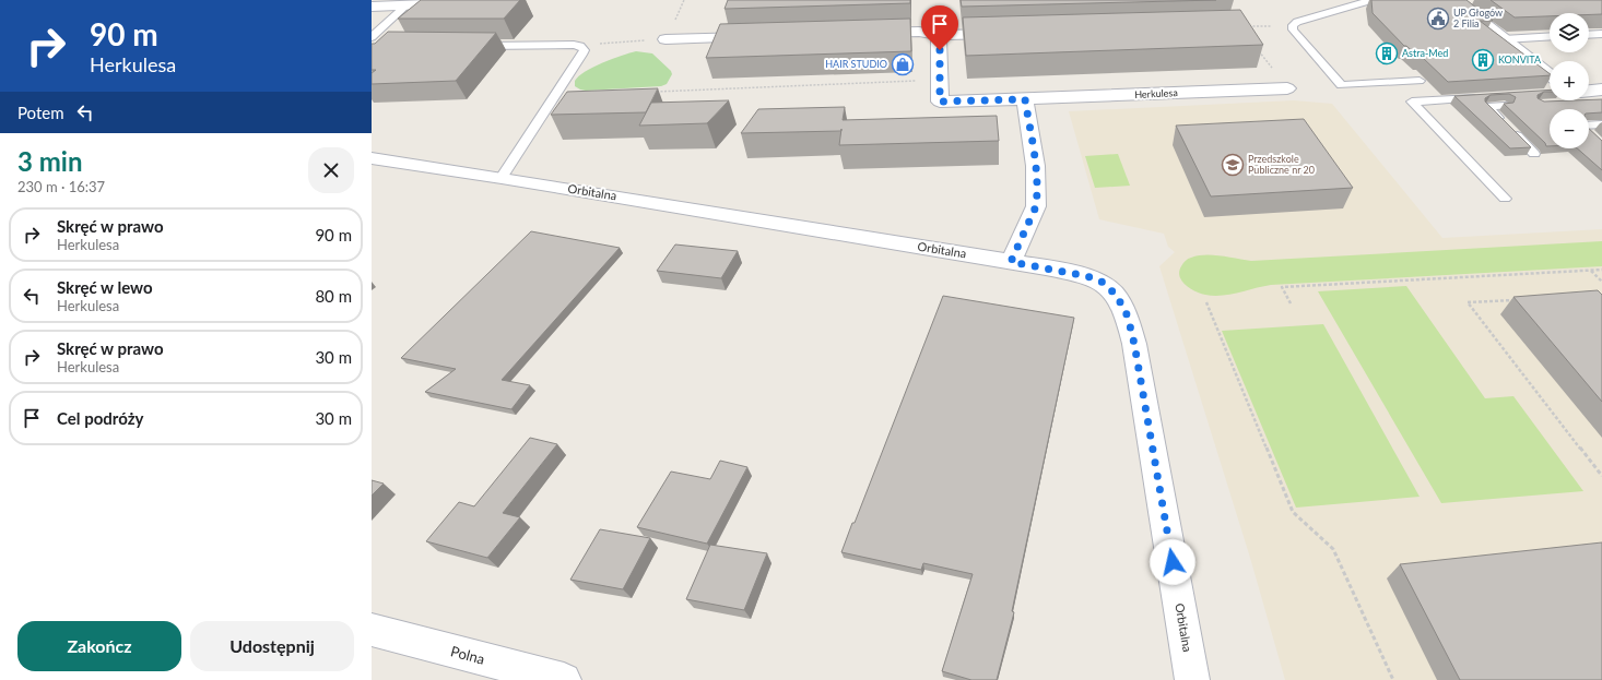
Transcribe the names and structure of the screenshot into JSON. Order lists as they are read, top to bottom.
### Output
{
  "streets": {
    "street": ["Herkulesa", "Orbitalna", "Polna"]
  },
  "places": {
    "public building": ["UP Głogów 2 Filia"],
    "building": ["Astra-Med", "KONVITA"],
    "shop": ["HAIR STUDIO"],
    "school or university": ["Przedszkole Publiczne nr 20"]
  },
  "page": {
    "turn": ["90 m", "Herkulesa"],
    "map_buttons": ["+", "−"],
    "then": "Potem",
    "heading": ["3 min", "230 m · 16:37"],
    "list": [
      {
        "name": "Skręć w prawo",
        "note": "Herkulesa",
        "value": "90 m"
      },
      {
        "name": "Skręć w lewo",
        "note": "Herkulesa",
        "value": "80 m"
      },
      {
        "name": "Skręć w prawo",
        "note": "Herkulesa",
        "value": "30 m"
      },
      {
        "name": "Cel podróży",
        "value": "30 m"
      }
    ],
    "buttons": ["Zakończ", "Udostępnij"]
  }
}
